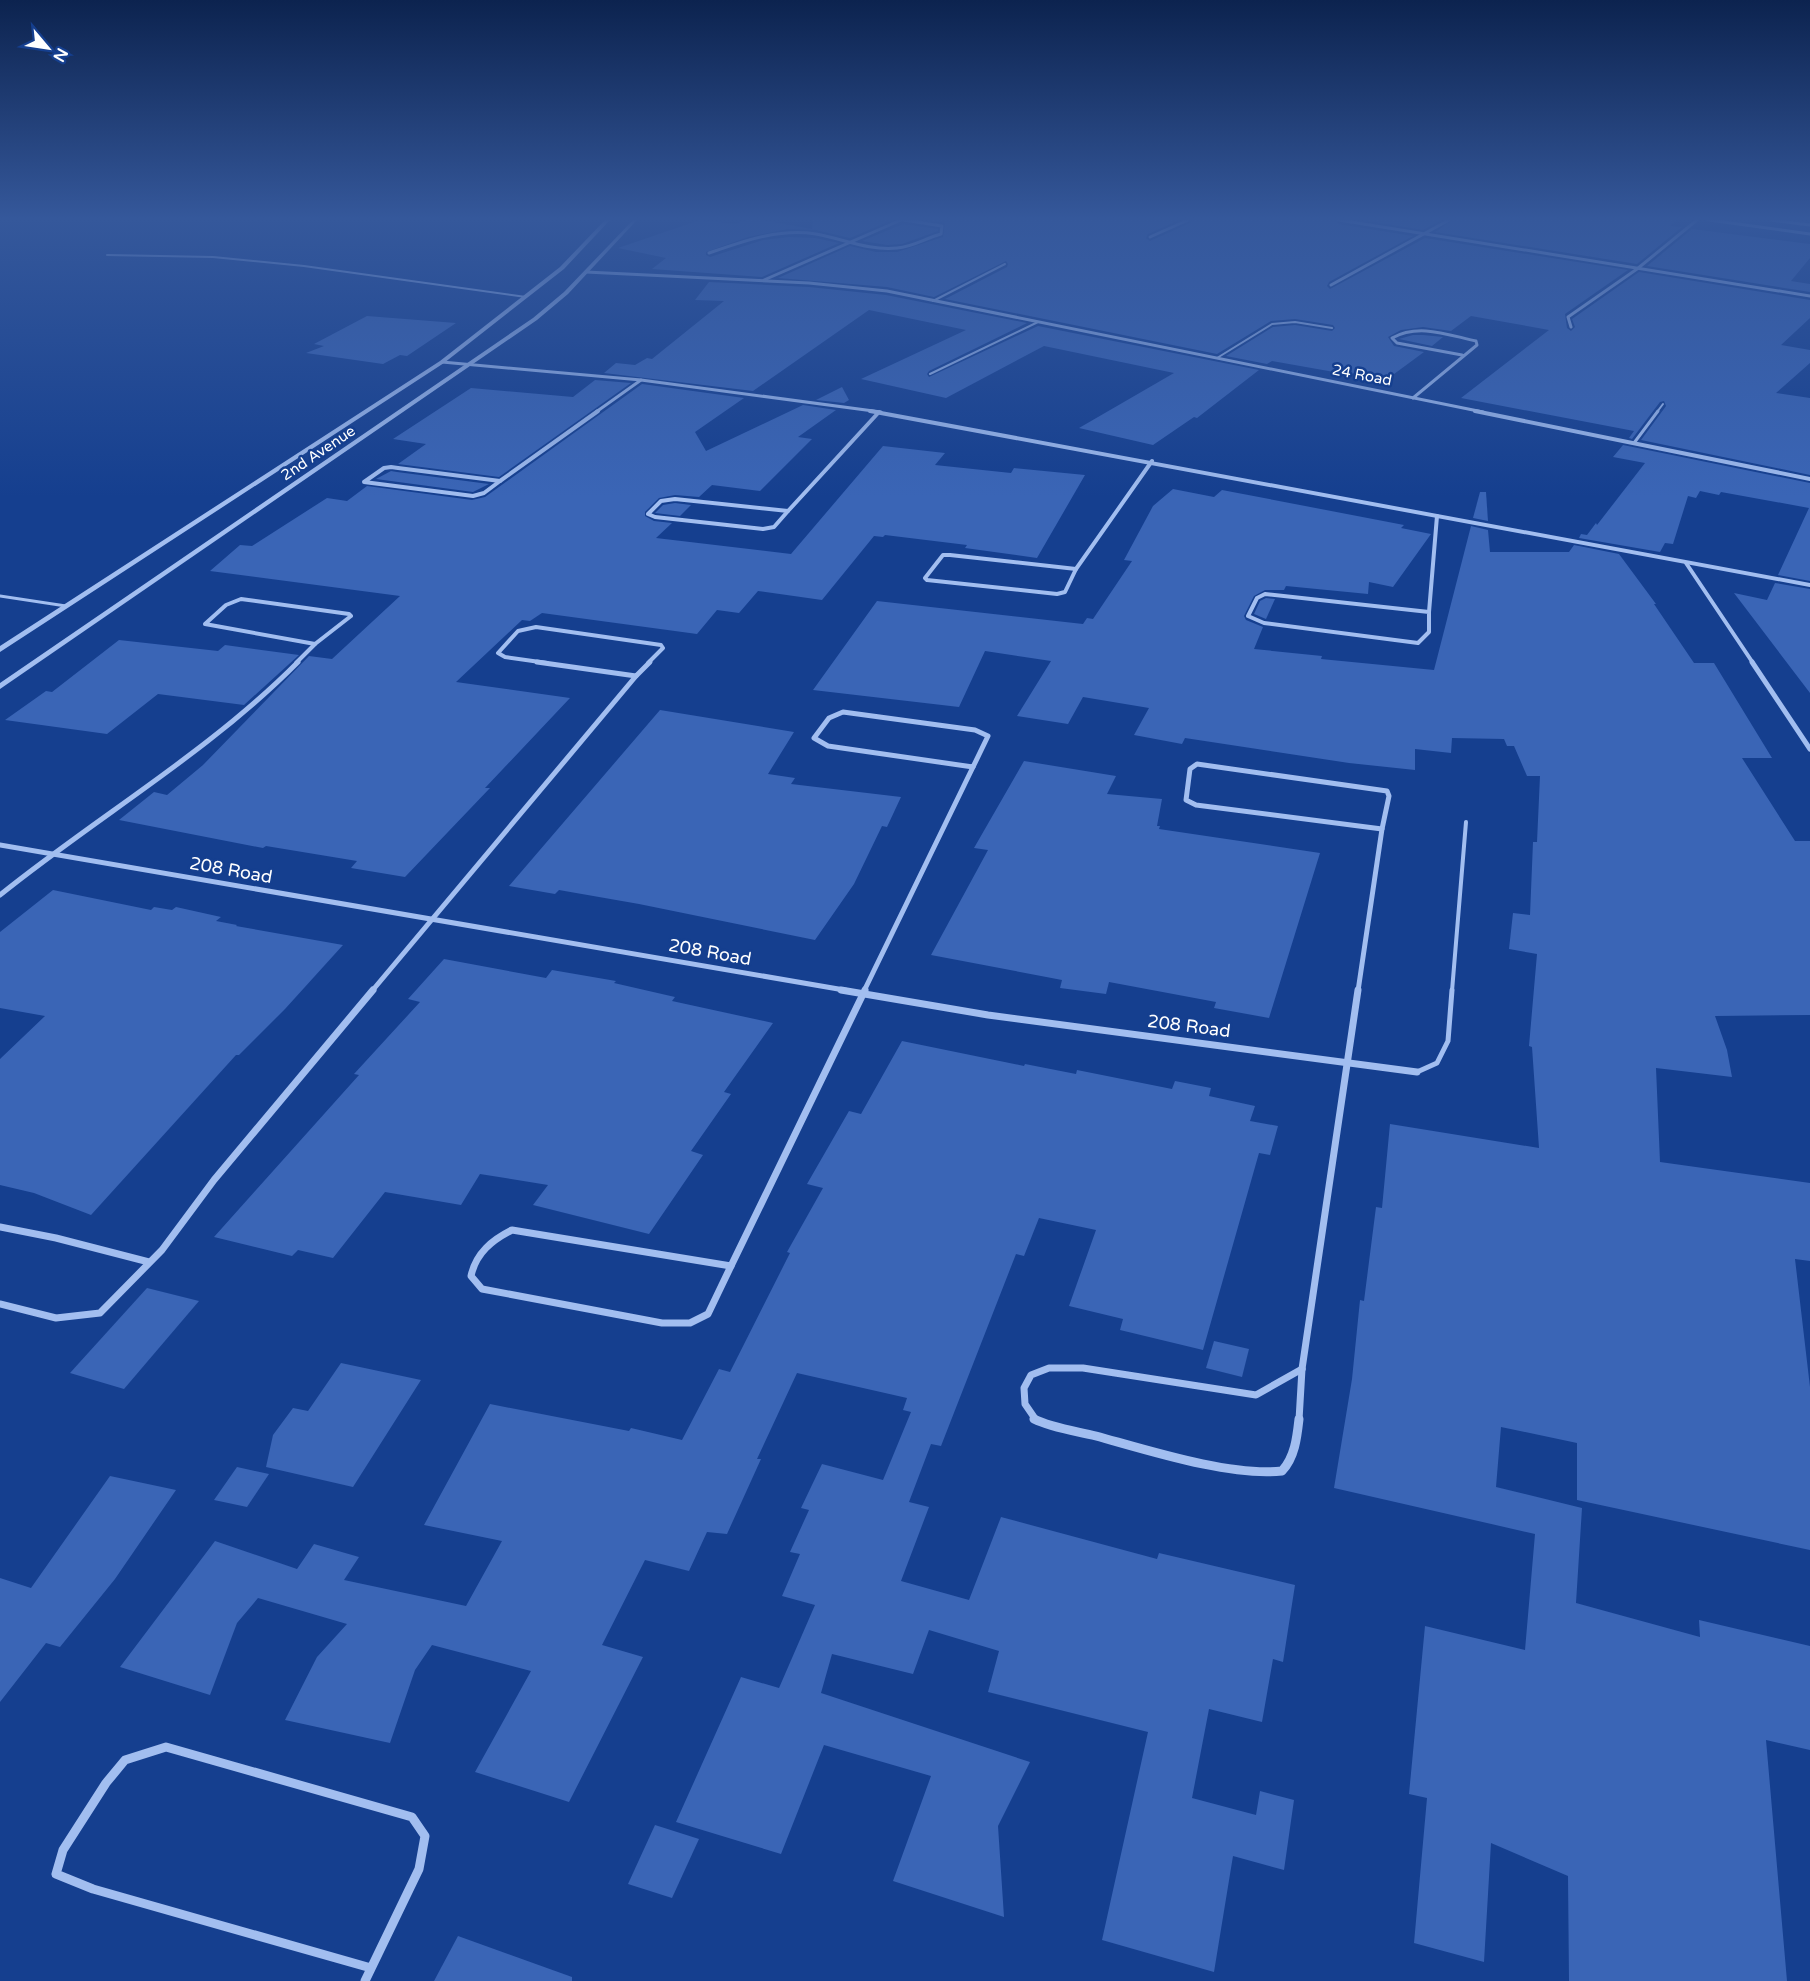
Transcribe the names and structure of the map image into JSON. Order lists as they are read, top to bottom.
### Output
{
  "streets": {
    "street": ["24 Road", "2nd Avenue", "208 Road"]
  },
  "north": "bottom right"
}
